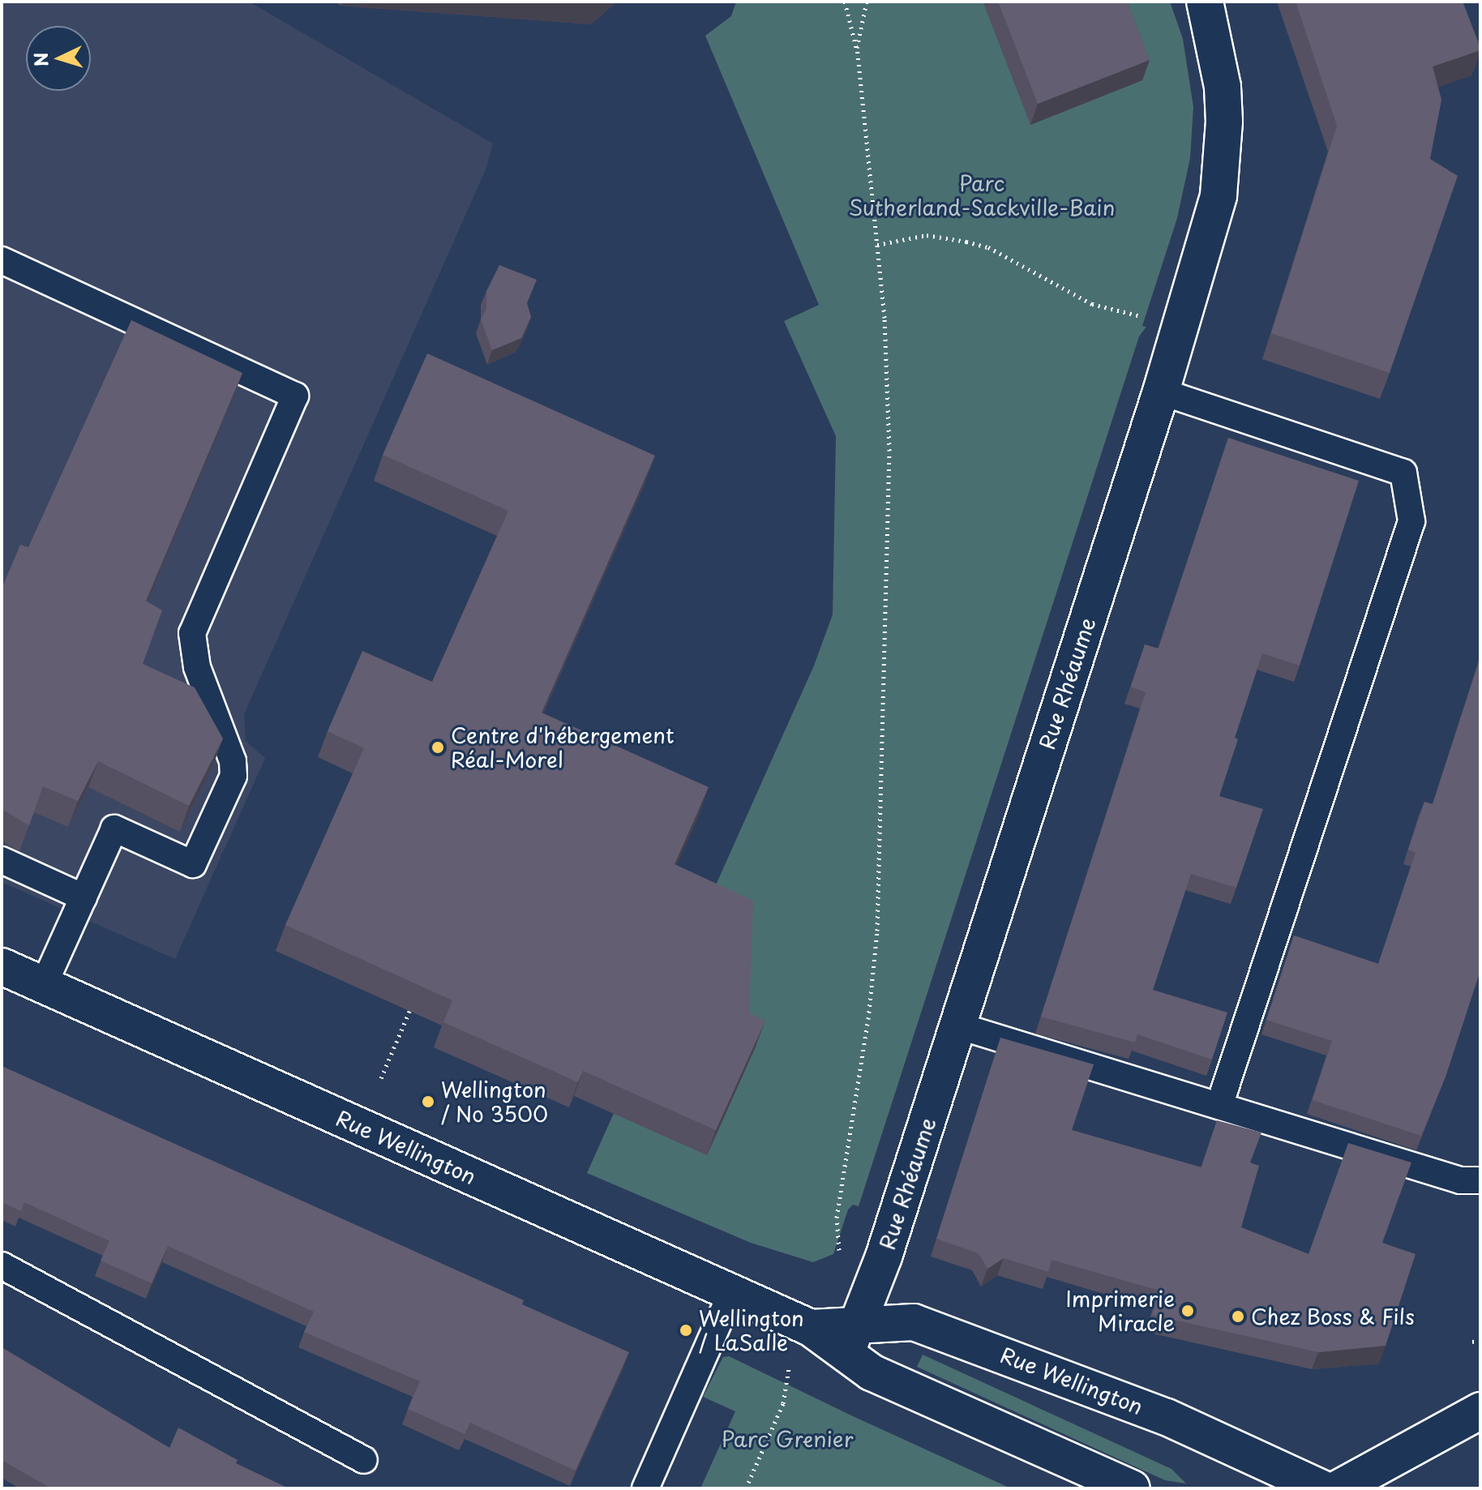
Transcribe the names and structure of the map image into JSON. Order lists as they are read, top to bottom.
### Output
{
  "streets": {
    "main road": ["Rue Rhéaume", "Rue Wellington"]
  },
  "crossings": [
    ["Rue Rhéaume", "Rue Wellington"]
  ],
  "parks": ["Parc Sutherland-Sackville-Bain", "Parc Grenier"],
  "places": [
    "Centre d'hébergement Réal-Morel",
    "Wellington / No 3500",
    "Imprimerie Miracle",
    "Chez Boss & Fils",
    "Wellington / LaSalle"
  ],
  "north": "left"
}
